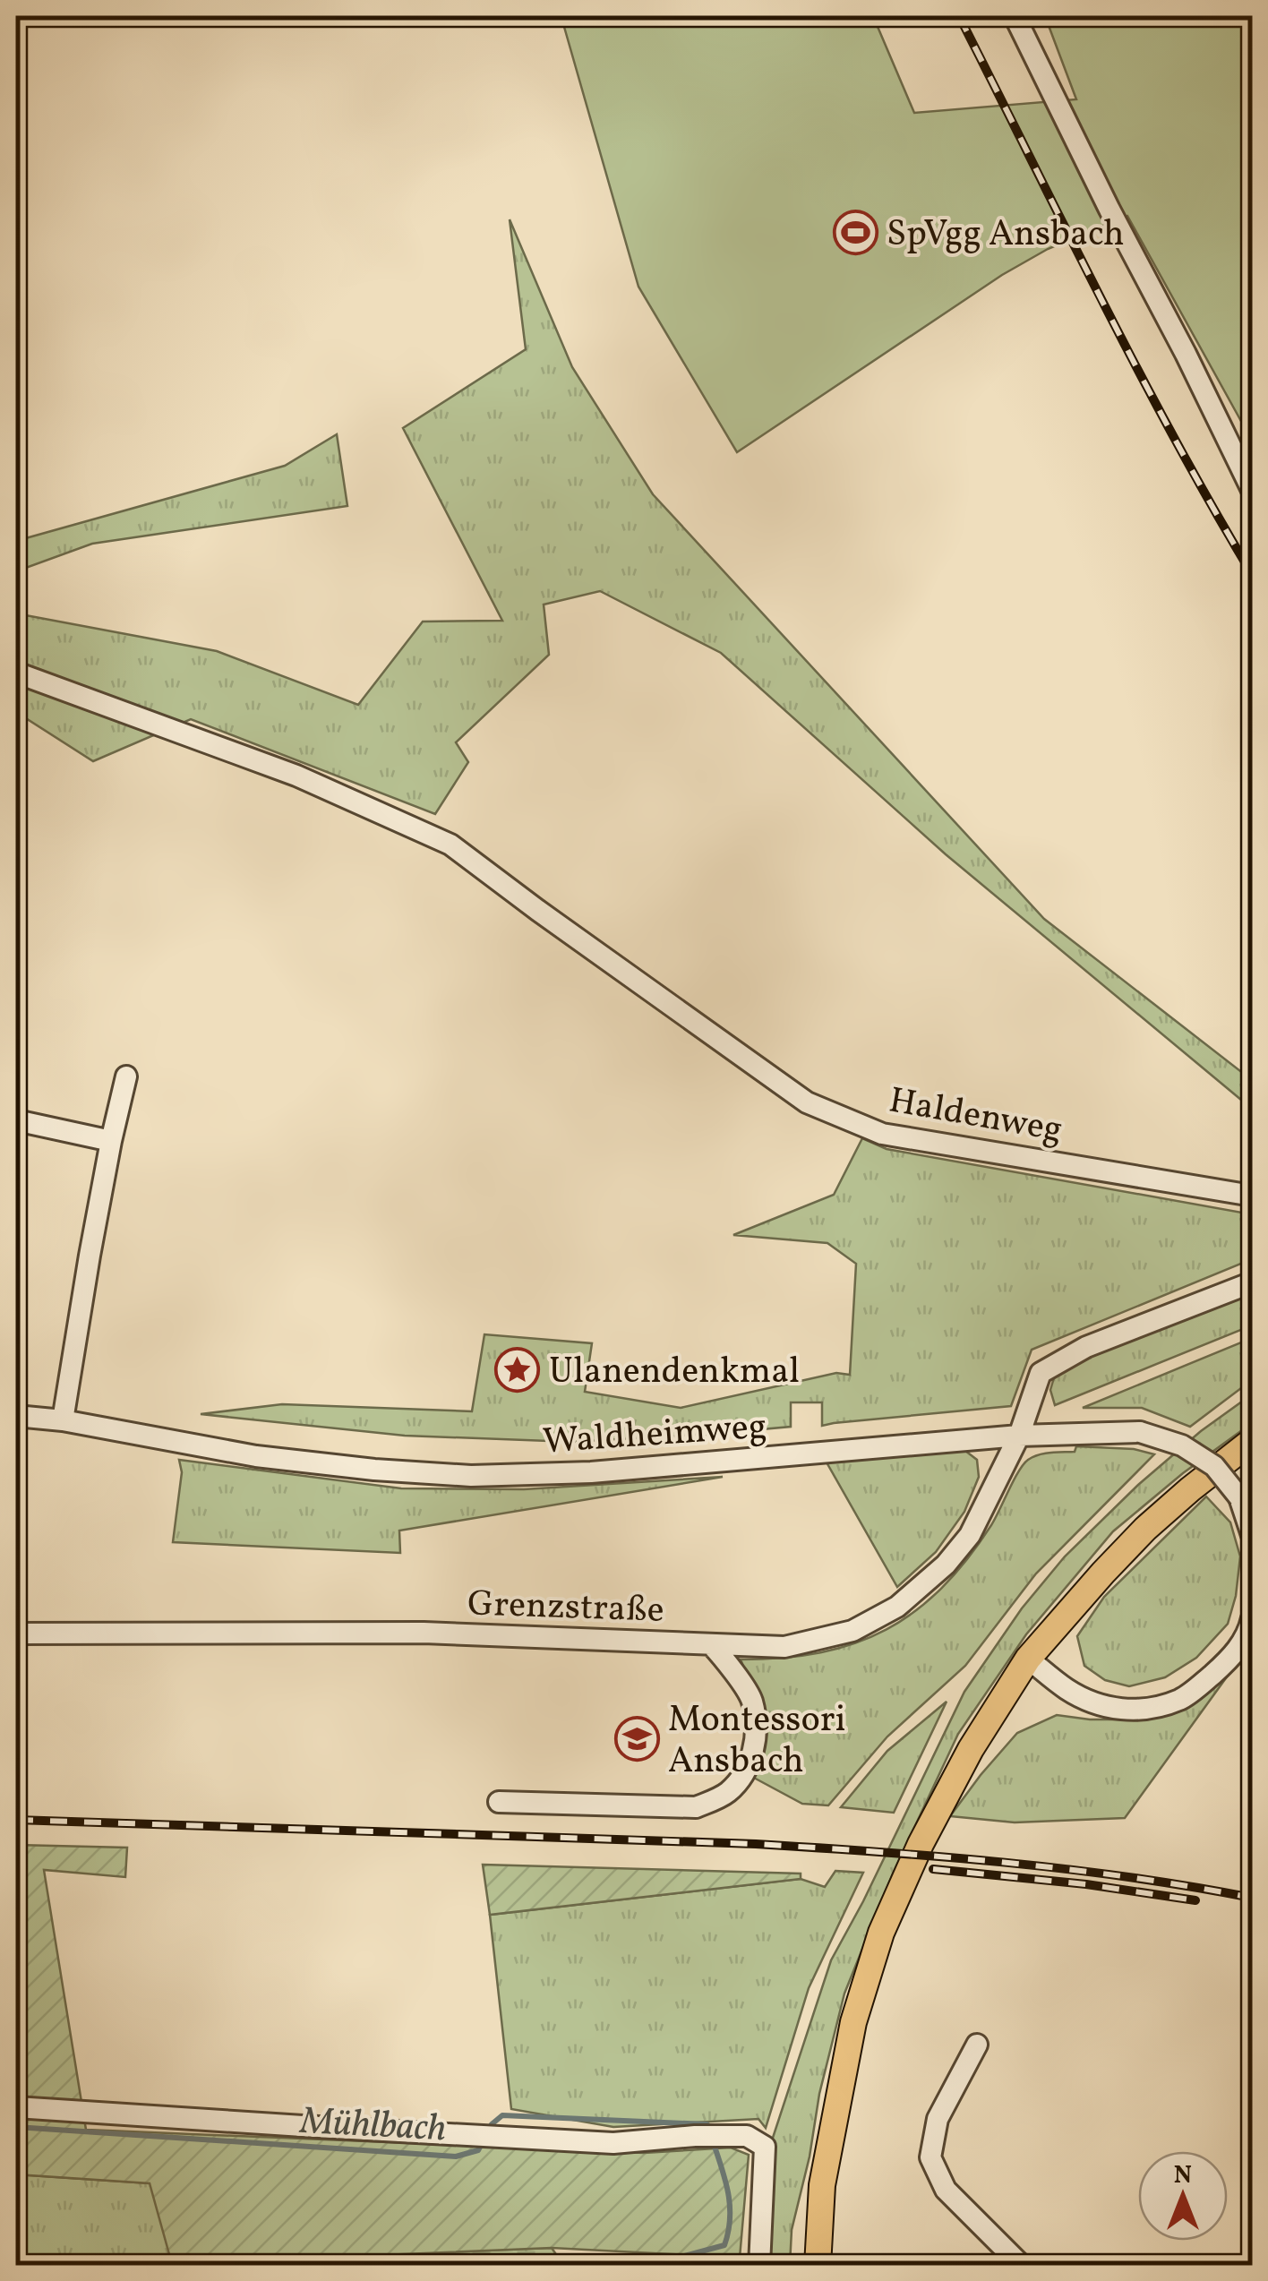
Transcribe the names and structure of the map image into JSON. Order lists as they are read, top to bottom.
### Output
{
  "streets": {
    "street": ["Haldenweg", "Waldheimweg", "Grenzstraße"]
  },
  "water": ["Mühlbach"],
  "places": {
    "sports": ["SpVgg Ansbach"],
    "place": ["Ulanendenkmal"],
    "school or university": ["Montessori Ansbach"]
  },
  "north": "top"
}
